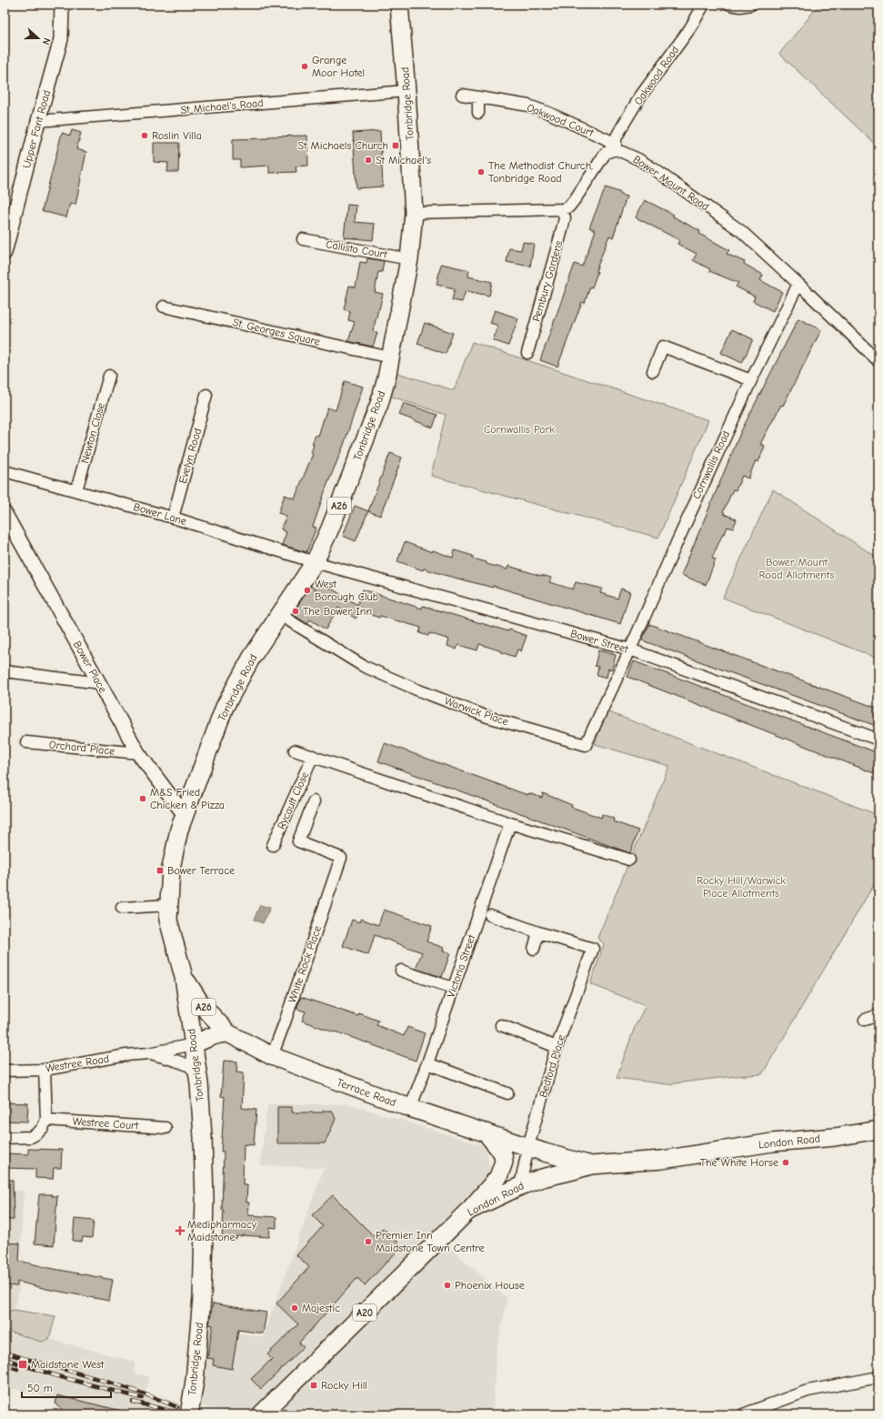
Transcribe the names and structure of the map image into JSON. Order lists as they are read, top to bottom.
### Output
{
  "streets": {
    "main road": [
      "Tonbridge Road",
      "A26",
      "Westree Road",
      "Terrace Road",
      "London Road",
      "A20"
    ],
    "street": [
      "Oakwood Road",
      "St Michael's Road",
      "Oakwood Court",
      "Upper Fant Road",
      "Bower Mount Road",
      "Callisto Court",
      "Pembury Gardens",
      "St. Georges Square",
      "Newton Close",
      "Evelyn Road",
      "Cornwallis Road",
      "Bower Lane",
      "Bower Street",
      "Bower Place",
      "Warwick Place",
      "Orchard Place",
      "Rycault Close",
      "White Rock Place",
      "Victoria Street",
      "Bedford Place",
      "Westree Court"
    ]
  },
  "crossings": [
    ["Oakwood Road", "Oakwood Court"],
    ["Oakwood Road", "Bower Mount Road"],
    ["Tonbridge Road", "St Michael's Road"],
    ["Tonbridge Road", "Callisto Court"],
    ["Tonbridge Road", "St. Georges Square"],
    ["Tonbridge Road", "Bower Lane"],
    ["Tonbridge Road", "Bower Street"],
    ["Tonbridge Road", "Bower Place"],
    ["Tonbridge Road", "Warwick Place"],
    ["Tonbridge Road", "Westree Road"],
    ["Tonbridge Road", "Terrace Road"],
    ["St Michael's Road", "Upper Fant Road"],
    ["Oakwood Court", "Bower Mount Road"],
    ["Bower Mount Road", "Cornwallis Road"],
    ["Newton Close", "Bower Lane"],
    ["Evelyn Road", "Bower Lane"],
    ["Cornwallis Road", "Bower Street"],
    ["Cornwallis Road", "Warwick Place"],
    ["Bower Lane", "Bower Street"],
    ["Bower Street", "Warwick Place"],
    ["Bower Place", "Orchard Place"],
    ["White Rock Place", "Terrace Road"],
    ["Victoria Street", "Terrace Road"],
    ["Westree Road", "Terrace Road"],
    ["Bedford Place", "London Road"],
    ["Terrace Road", "London Road"],
    ["Terrace Road", "A20"],
    ["London Road", "A20"]
  ],
  "parks": ["Cornwallis Park", "Bower Mount Road Allotments", "Rocky Hill/Warwick Place Allotments"],
  "places": {
    "other": [
      "Grange Moor Hotel",
      "Roslin Villa",
      "St Michael's",
      "The Methodist Church, Tonbridge Road",
      "West Borough Club",
      "The Bower Inn",
      "M&S Fried Chicken & Pizza",
      "The White Horse",
      "Premier Inn Maidstone Town Centre",
      "Phoenix House",
      "Majestic"
    ],
    "transit": [
      "St Michaels Church",
      "Bower Terrace",
      "Maidstone West",
      "Rocky Hill"
    ],
    "health": ["Medipharmacy Maidstone"]
  },
  "scale_bar": "50 m",
  "north": "right"
}
